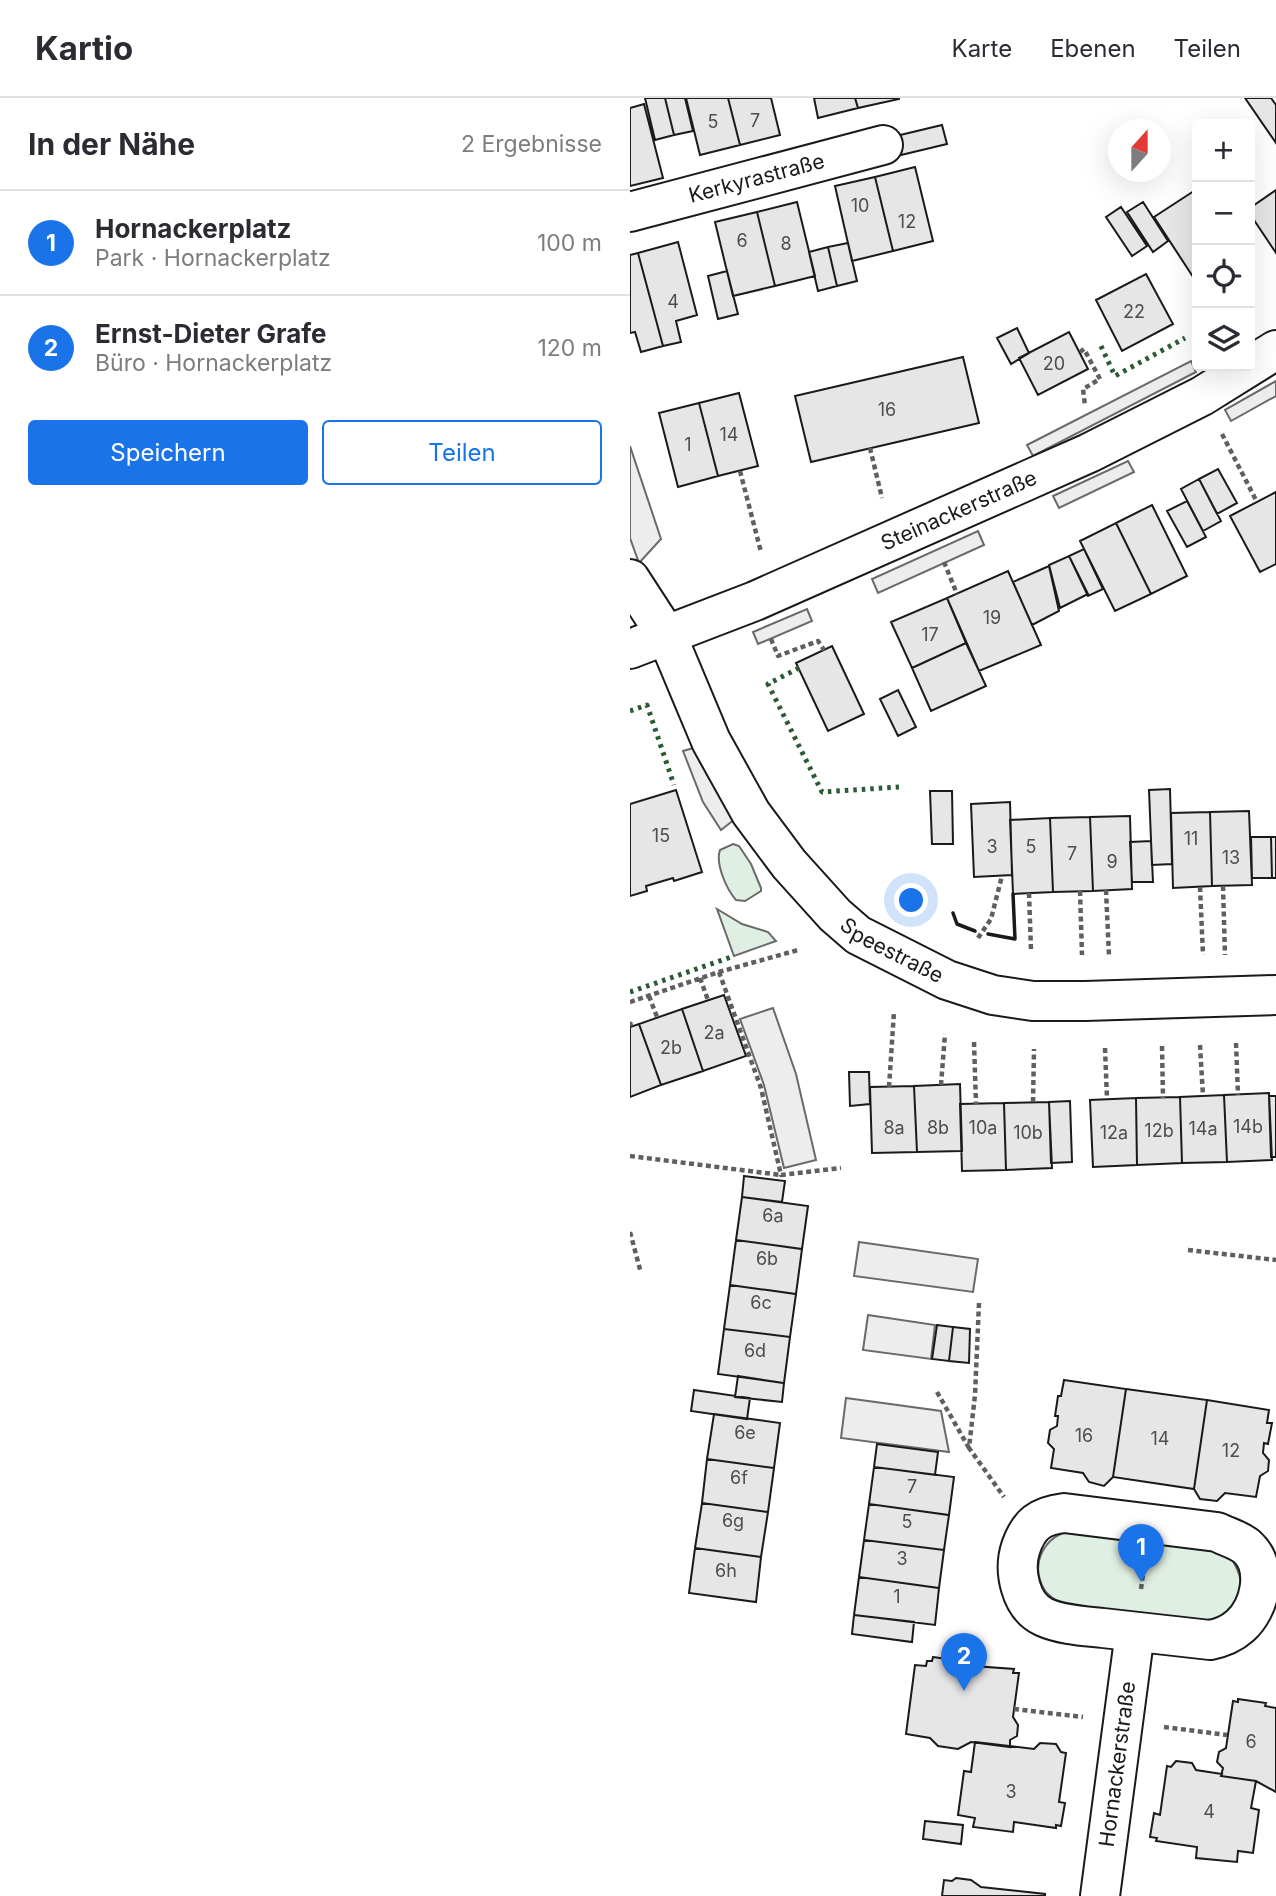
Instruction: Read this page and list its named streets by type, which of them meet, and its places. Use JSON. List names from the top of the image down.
{
  "streets": {
    "street": [
      "Kerkyrastraße",
      "Steinackerstraße",
      "Speestraße",
      "Hornackerstraße"
    ]
  },
  "crossings": [
    ["Steinackerstraße", "Speestraße"]
  ],
  "house_numbers": [
    "7",
    "5",
    "10",
    "12",
    "6",
    "8",
    "4",
    "22",
    "20",
    "16",
    "14",
    "1",
    "19",
    "17",
    "15",
    "11",
    "3",
    "5",
    "7",
    "13",
    "9",
    "2a",
    "2b",
    "14b",
    "8a",
    "8b",
    "10a",
    "14a",
    "12b",
    "10b",
    "12a",
    "6a",
    "6b",
    "6c",
    "6d",
    "6e",
    "16",
    "14",
    "12",
    "6f",
    "7",
    "6g",
    "5",
    "3",
    "6h",
    "1",
    "6",
    "3",
    "4"
  ],
  "north": "top",
  "page": {
    "header": "Kartio",
    "nav": ["Karte", "Ebenen", "Teilen"],
    "heading": ["In der Nähe", "2 Ergebnisse"],
    "map_buttons": ["+", "−"],
    "list": [
      {
        "mark": "1",
        "name": "Hornackerplatz",
        "note": "Park · Hornackerplatz",
        "value": "100 m"
      },
      {
        "mark": "2",
        "name": "Ernst-Dieter Grafe",
        "note": "Büro · Hornackerplatz",
        "value": "120 m"
      }
    ],
    "buttons": ["Speichern", "Teilen"],
    "pins": ["1", "2"]
  }
}
